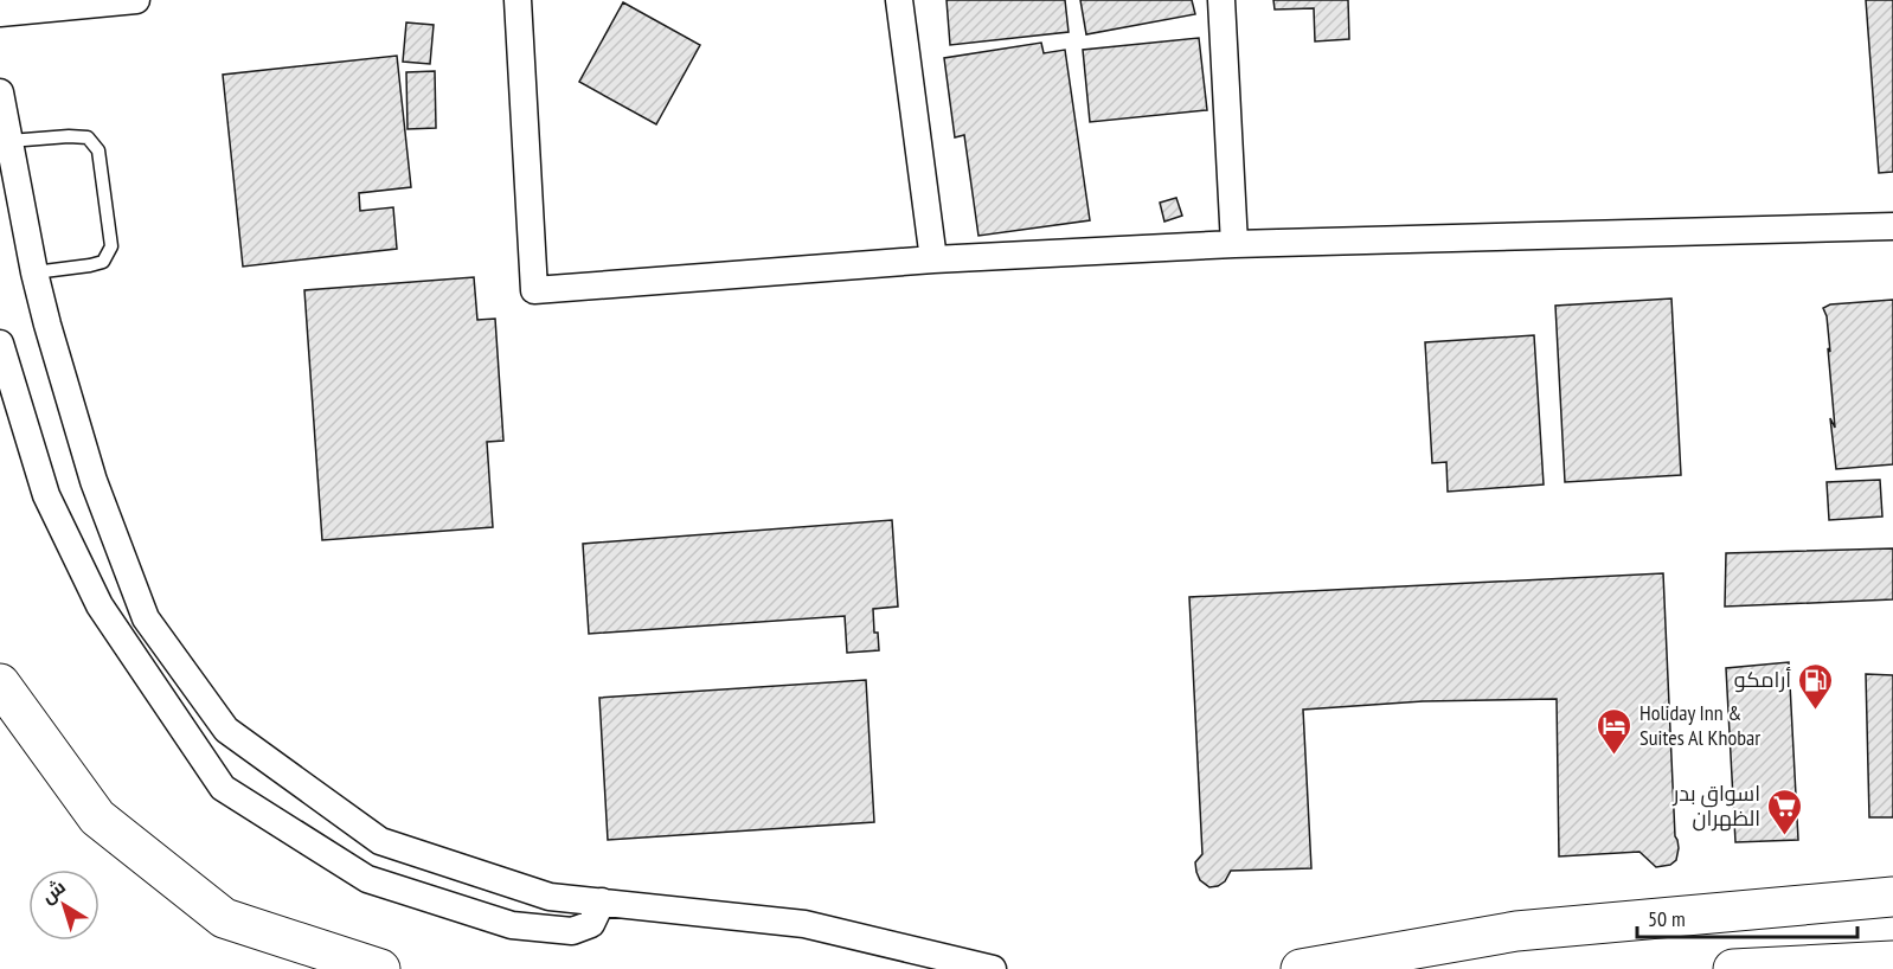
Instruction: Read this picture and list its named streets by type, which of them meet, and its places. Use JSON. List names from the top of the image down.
{
  "places": {
    "fuel station": ["أرامكو"],
    "hotel": ["Holiday Inn & Suites Al Khobar"],
    "supermarket": ["اسواق بدر الظهران"]
  },
  "scale_bar": "50 m",
  "north": "top left"
}
